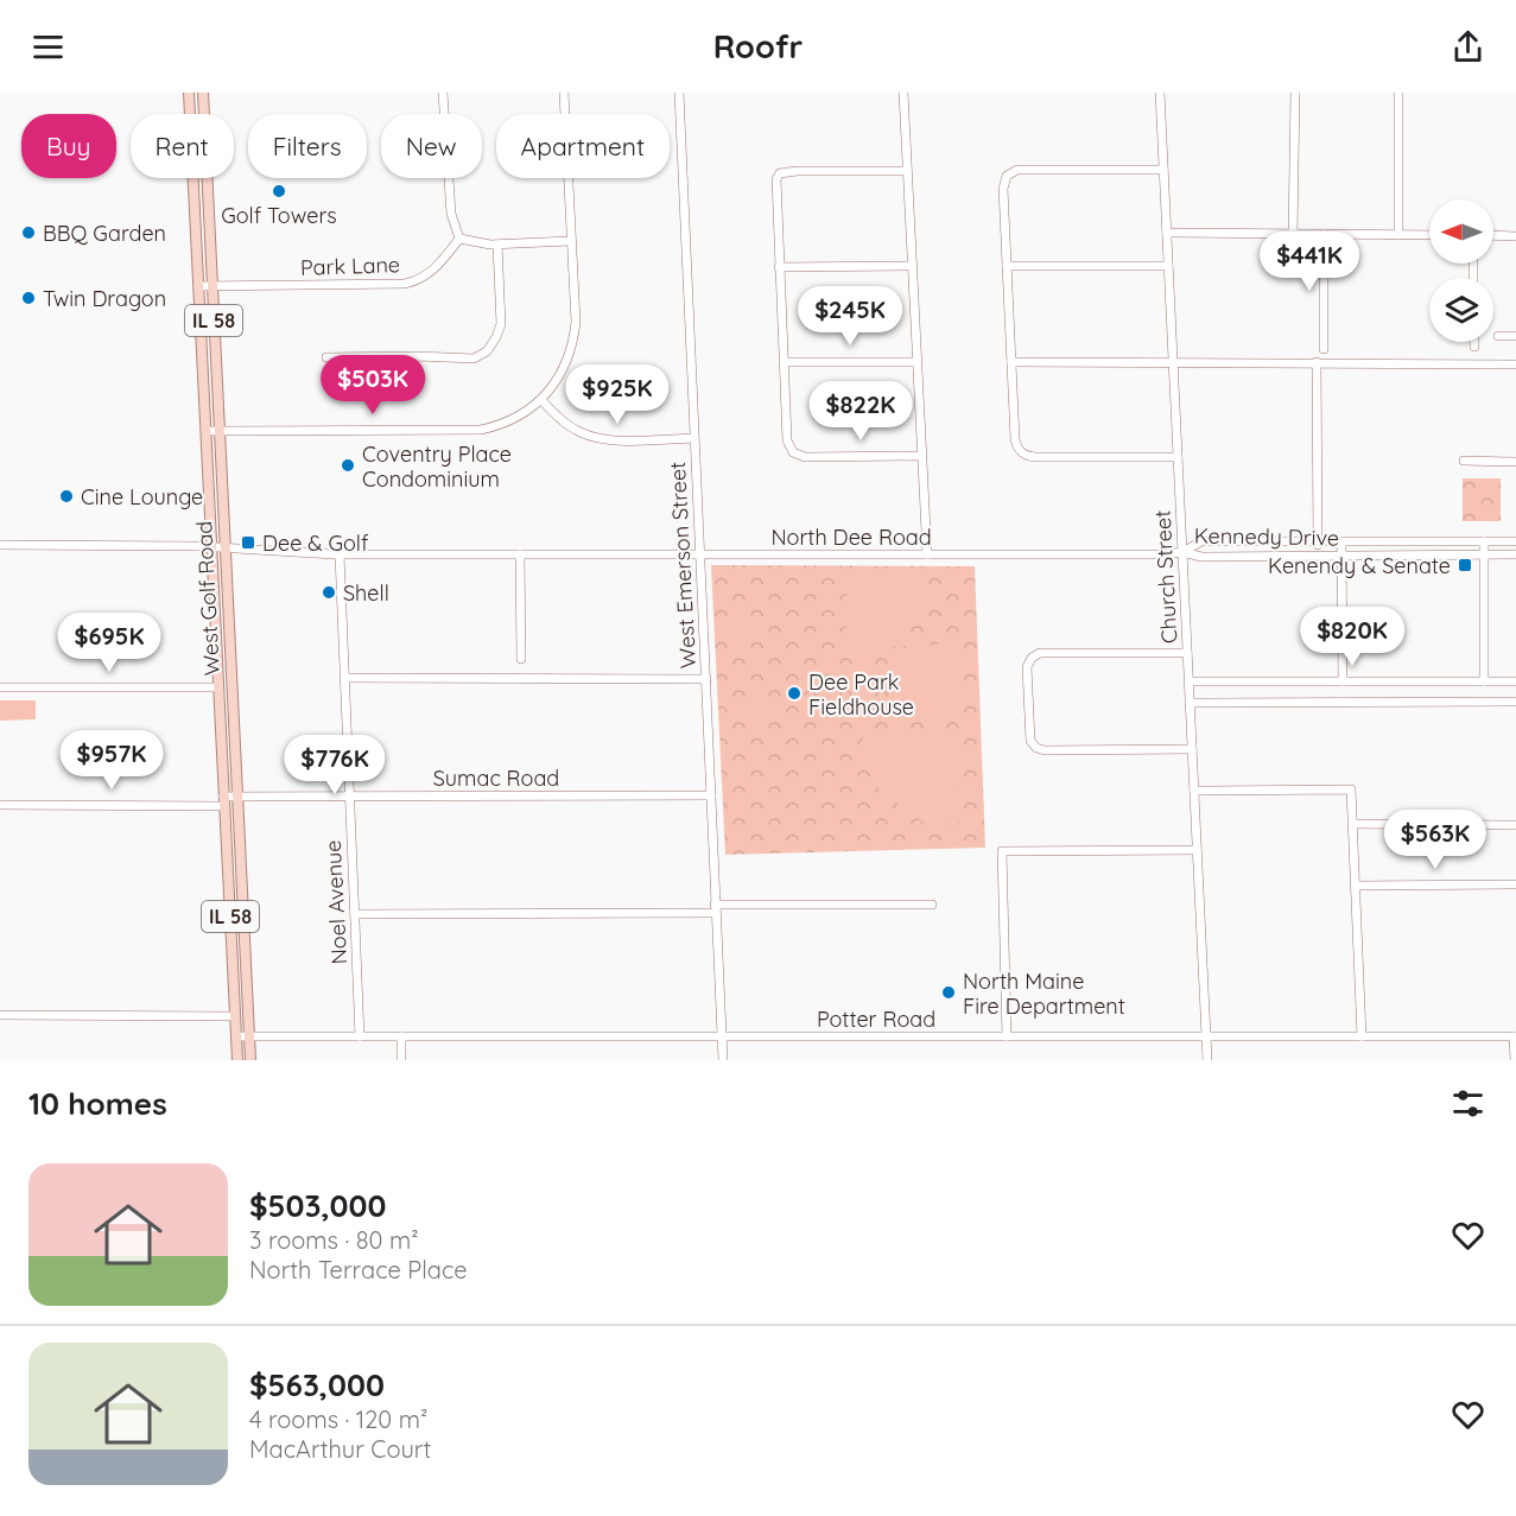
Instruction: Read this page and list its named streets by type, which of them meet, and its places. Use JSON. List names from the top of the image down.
{
  "streets": {
    "main road": ["IL 58", "West Golf Road"],
    "street": [
      "Park Lane",
      "North Dee Road",
      "Kennedy Drive",
      "West Emerson Street",
      "Church Street",
      "Sumac Road",
      "Noel Avenue",
      "Potter Road"
    ]
  },
  "crossings": [
    ["Park Lane", "IL 58"],
    ["Park Lane", "West Golf Road"],
    ["IL 58", "West Golf Road"],
    ["North Dee Road", "Kennedy Drive"],
    ["North Dee Road", "West Emerson Street"],
    ["North Dee Road", "Church Street"],
    ["North Dee Road", "West Golf Road"],
    ["North Dee Road", "Noel Avenue"],
    ["Kennedy Drive", "Church Street"],
    ["West Emerson Street", "Sumac Road"],
    ["West Emerson Street", "Potter Road"],
    ["Church Street", "Potter Road"],
    ["West Golf Road", "Sumac Road"],
    ["West Golf Road", "Potter Road"],
    ["Sumac Road", "Noel Avenue"],
    ["Noel Avenue", "Potter Road"]
  ],
  "places": {
    "other": [
      "Golf Towers",
      "BBQ Garden",
      "Twin Dragon",
      "Coventry Place Condominium",
      "Cine Lounge",
      "Shell",
      "Dee Park Fieldhouse",
      "North Maine Fire Department"
    ],
    "transit": ["Dee & Golf", "Kenendy & Senate"]
  },
  "north": "left",
  "page": {
    "header": "Roofr",
    "chip": [
      "Buy",
      "Rent",
      "Filters",
      "New",
      "Apartment"
    ],
    "price": [
      "$441K",
      "$245K",
      "$503K",
      "$925K",
      "$822K",
      "$820K",
      "$695K",
      "$957K",
      "$776K",
      "$563K"
    ],
    "heading": "10 homes",
    "list": [
      {
        "name": "$503,000",
        "note": "3 rooms · 80 m² · North Terrace Place"
      },
      {
        "name": "$563,000",
        "note": "4 rooms · 120 m² · MacArthur Court"
      }
    ]
  }
}
